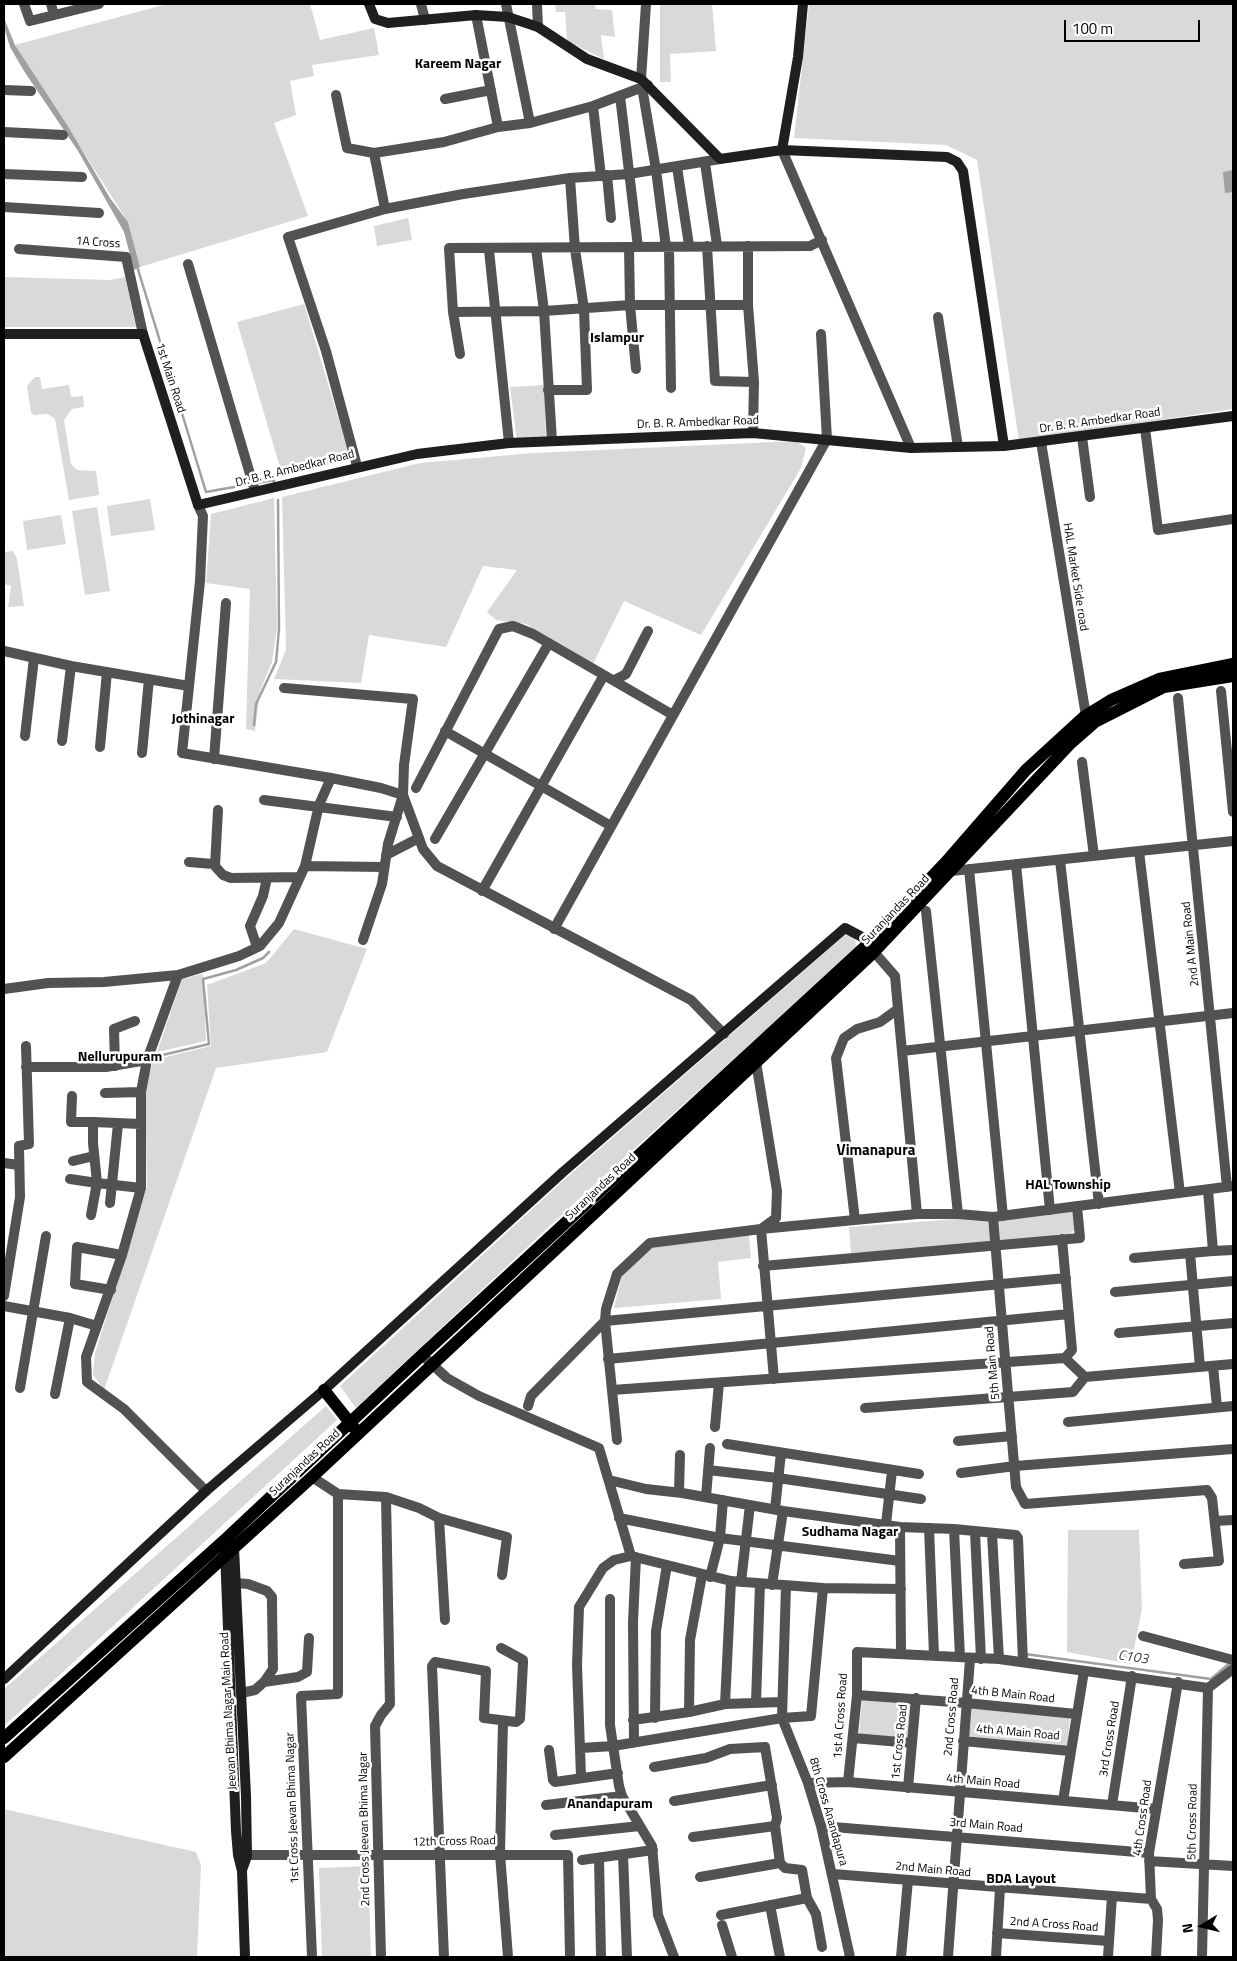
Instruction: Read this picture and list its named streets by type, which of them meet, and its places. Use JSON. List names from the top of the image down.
{
  "streets": {
    "main road": ["Suranjandas Road"],
    "street": [
      "1A Cross",
      "1st Main Road",
      "Dr. B. R. Ambedkar Road",
      "HAL Market Side road",
      "2nd A Main Road",
      "5th Main Road",
      "4th B Main Road",
      "Jeevan Bhima Nagar Main Road",
      "1st A Cross Road",
      "2nd Cross Road",
      "4th A Main Road",
      "3rd Cross Road",
      "1st Cross Road",
      "4th Main Road",
      "1st Cross Jeevan Bhima Nagar",
      "8th Cross Anandapura",
      "4th Cross Road",
      "5th Cross Road",
      "3rd Main Road",
      "2nd Cross Jeevan Bhima Nagar",
      "12th Cross Road",
      "2nd Main Road",
      "2nd A Cross Road"
    ]
  },
  "crossings": [
    ["1A Cross", "1st Main Road"],
    ["1st Main Road", "Dr. B. R. Ambedkar Road"],
    ["Dr. B. R. Ambedkar Road", "HAL Market Side road"],
    ["HAL Market Side road", "Suranjandas Road"],
    ["Suranjandas Road", "Jeevan Bhima Nagar Main Road"],
    ["4th B Main Road", "1st A Cross Road"],
    ["4th B Main Road", "2nd Cross Road"],
    ["4th B Main Road", "1st Cross Road"],
    ["Jeevan Bhima Nagar Main Road", "12th Cross Road"],
    ["1st A Cross Road", "4th Main Road"],
    ["2nd Cross Road", "4th A Main Road"],
    ["2nd Cross Road", "4th Main Road"],
    ["2nd Cross Road", "3rd Main Road"],
    ["2nd Cross Road", "2nd Main Road"],
    ["3rd Cross Road", "4th Main Road"],
    ["1st Cross Road", "4th Main Road"],
    ["4th Main Road", "8th Cross Anandapura"],
    ["4th Main Road", "4th Cross Road"],
    ["1st Cross Jeevan Bhima Nagar", "12th Cross Road"],
    ["8th Cross Anandapura", "3rd Main Road"],
    ["8th Cross Anandapura", "2nd Main Road"],
    ["4th Cross Road", "3rd Main Road"],
    ["4th Cross Road", "2nd Main Road"],
    ["5th Cross Road", "3rd Main Road"],
    ["2nd Cross Jeevan Bhima Nagar", "12th Cross Road"]
  ],
  "districts": [
    "Kareem Nagar",
    "Islampur",
    "Jothinagar",
    "Nellurupuram",
    "Vimanapura",
    "HAL Township",
    "Sudhama Nagar",
    "Anandapuram",
    "BDA Layout"
  ],
  "water": ["C103"],
  "scale_bar": "100 m",
  "north": "left"
}
